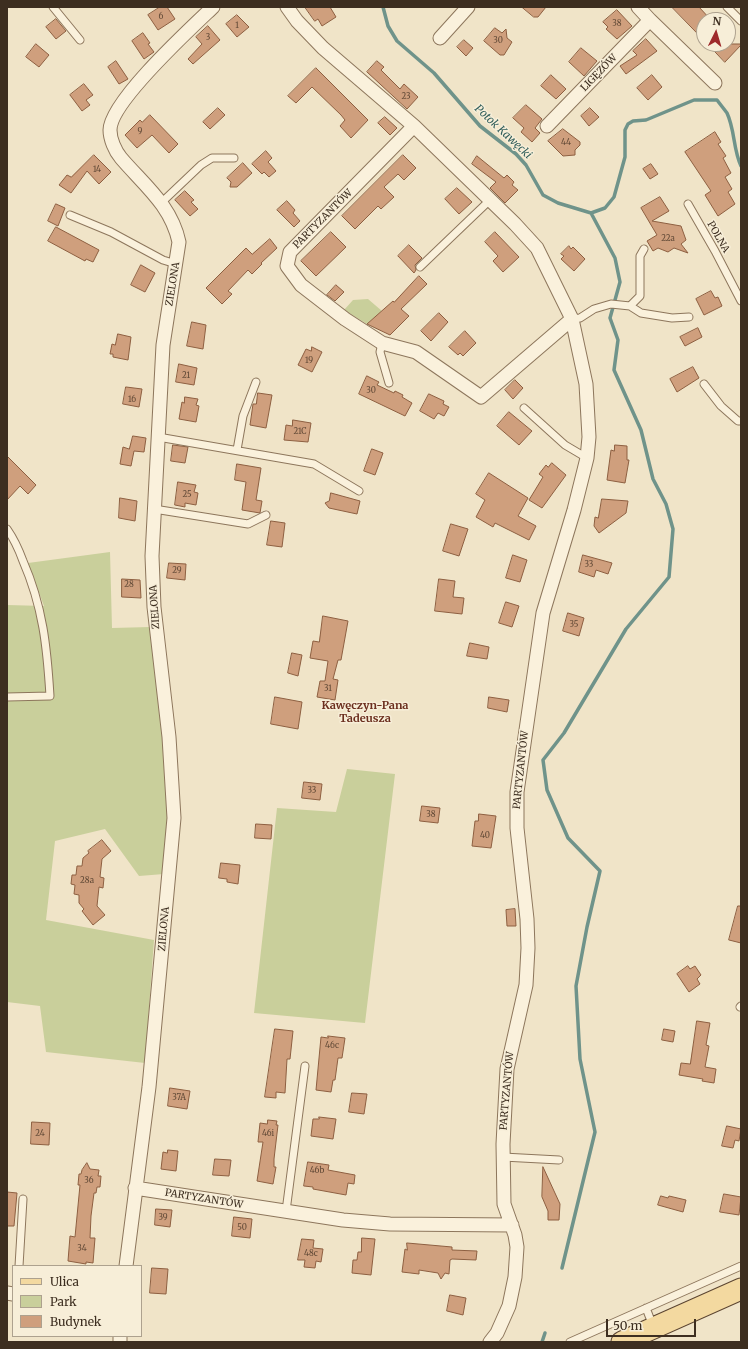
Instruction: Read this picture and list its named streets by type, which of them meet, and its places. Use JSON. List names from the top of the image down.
{
  "streets": {
    "street": ["LIGĘZÓW", "PARTYZANTÓW", "ZIELONA"],
    "lane": ["POLNA"]
  },
  "crossings": [
    ["PARTYZANTÓW", "ZIELONA"]
  ],
  "districts": ["Kawęczyn-Pana Tadeusza"],
  "water": ["Potok Kawęcki"],
  "house_numbers": [
    "6",
    "38",
    "1",
    "3",
    "30",
    "23",
    "9",
    "44",
    "14",
    "22a",
    "19",
    "21",
    "30",
    "16",
    "21C",
    "25",
    "33",
    "29",
    "28",
    "35",
    "31",
    "33",
    "38",
    "40",
    "28a",
    "46c",
    "37A",
    "24",
    "46i",
    "46b",
    "36",
    "39",
    "50",
    "34",
    "48c"
  ],
  "legend": ["Ulica", "Park", "Budynek"],
  "scale_bar": "50 m",
  "north": "top"
}
